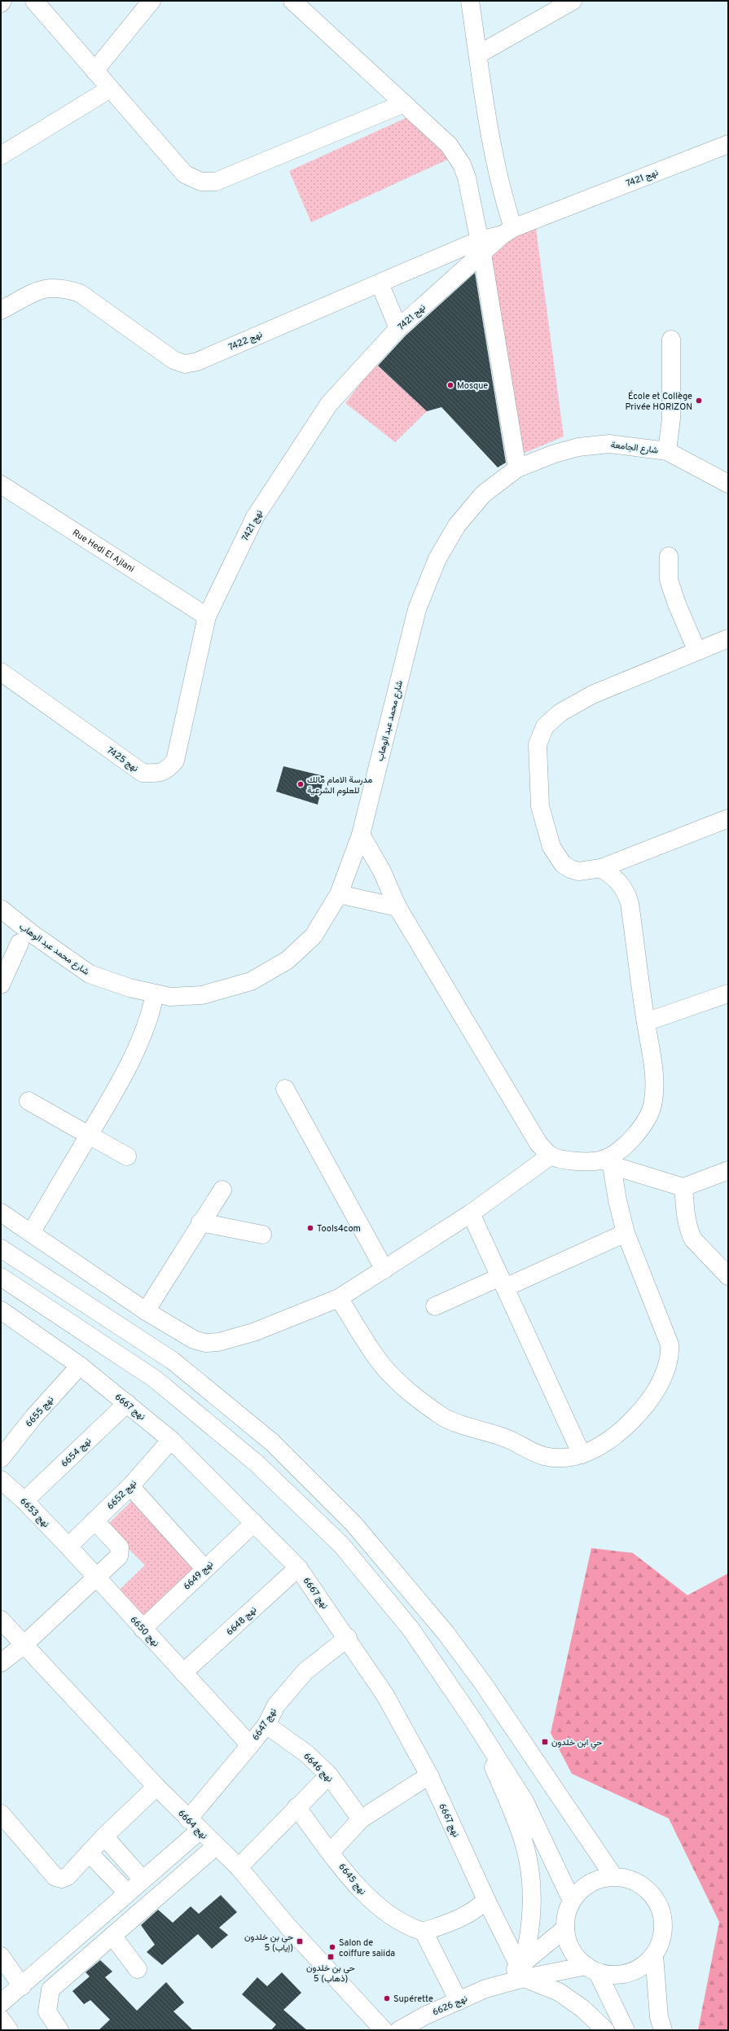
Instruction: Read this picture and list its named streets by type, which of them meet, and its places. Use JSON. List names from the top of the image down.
{
  "streets": {
    "main road": [
      "نهج 7421",
      "نهج 7422",
      "شارع الجامعة",
      "Rue Hedi El Ajlani",
      "شارع محمد عبد الوهاب",
      "نهج 7425",
      "نهج 6667",
      "نهج 6655",
      "نهج 6654",
      "نهج 6652",
      "نهج 6653",
      "نهج 6649",
      "نهج 6648",
      "نهج 6650",
      "نهج 6647",
      "نهج 6646",
      "نهج 6664",
      "نهج 6645",
      "نهج 6626"
    ]
  },
  "crossings": [
    ["نهج 7421", "نهج 7422"],
    ["نهج 7421", "Rue Hedi El Ajlani"],
    ["نهج 7421", "نهج 7425"],
    ["شارع الجامعة", "شارع محمد عبد الوهاب"],
    ["Rue Hedi El Ajlani", "نهج 7425"],
    ["نهج 6667", "نهج 6655"],
    ["نهج 6667", "نهج 6654"],
    ["نهج 6667", "نهج 6652"],
    ["نهج 6667", "نهج 6649"],
    ["نهج 6667", "نهج 6648"],
    ["نهج 6667", "نهج 6647"],
    ["نهج 6667", "نهج 6626"],
    ["نهج 6654", "نهج 6653"],
    ["نهج 6652", "نهج 6653"],
    ["نهج 6652", "نهج 6650"],
    ["نهج 6653", "نهج 6650"],
    ["نهج 6649", "نهج 6650"],
    ["نهج 6648", "نهج 6650"],
    ["نهج 6650", "نهج 6647"],
    ["نهج 6647", "نهج 6646"],
    ["نهج 6647", "نهج 6664"]
  ],
  "places": {
    "other": [
      "Mosque",
      "École et Collège Privée HORIZON",
      "مدرسة الامام مالك للعلوم الشرعية",
      "Tools4com",
      "Salon de coiffure saiida",
      "Supérette"
    ],
    "transit": ["حي ابن خلدون", "حي بن خلدون 5 (إياب)", "حي بن خلدون 5 (ذهاب)"]
  }
}
